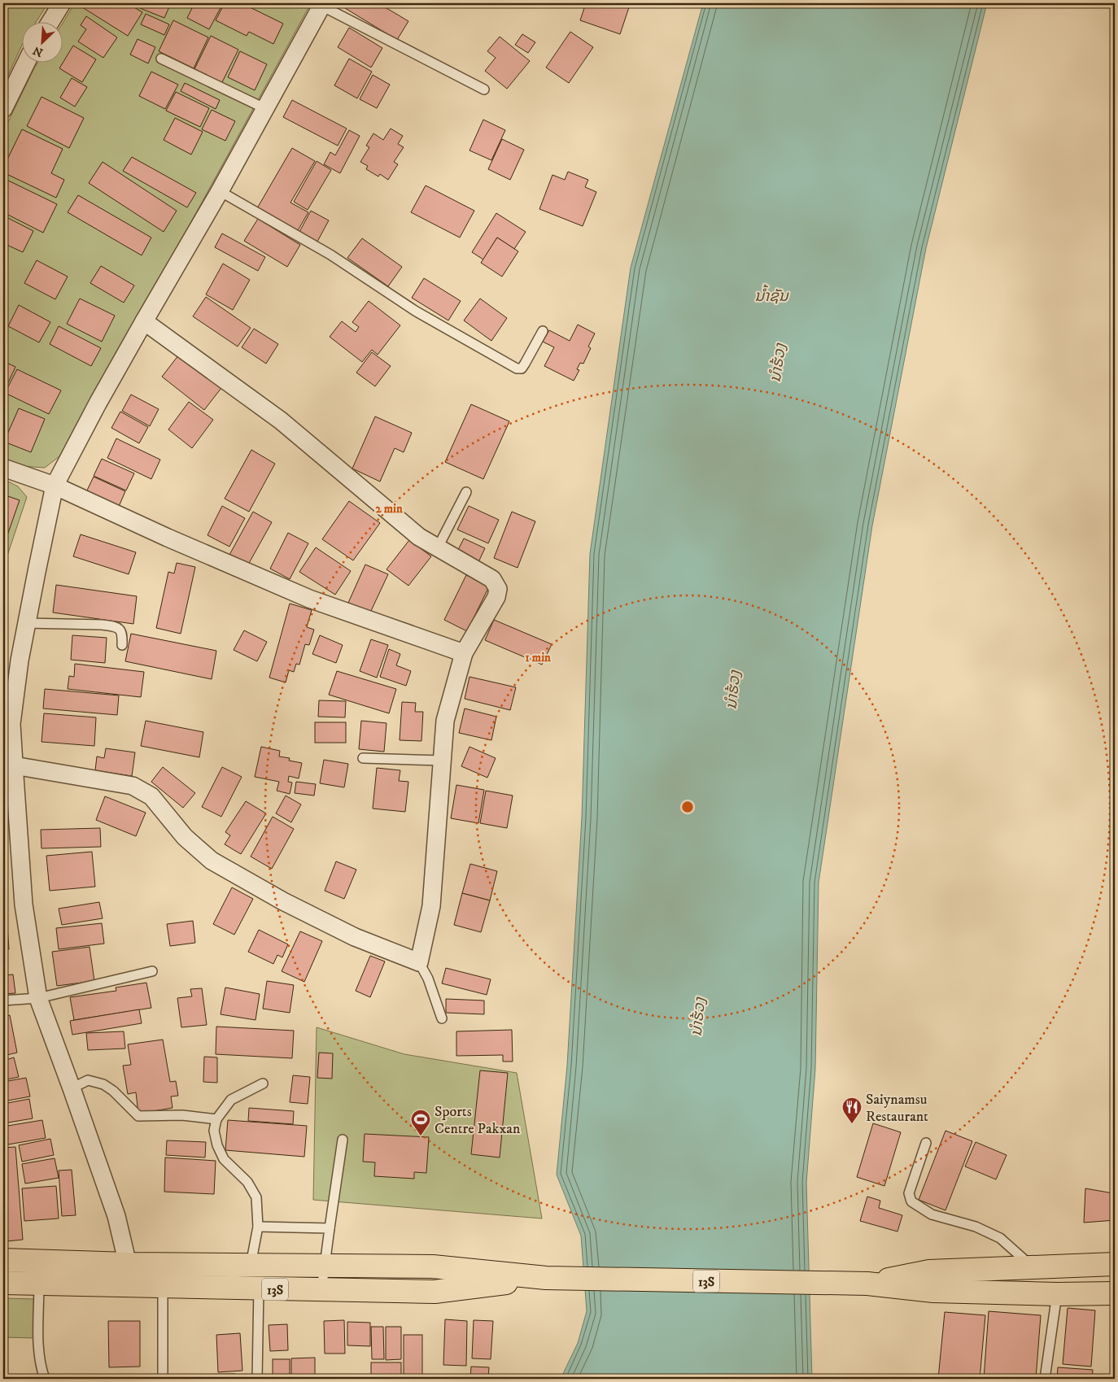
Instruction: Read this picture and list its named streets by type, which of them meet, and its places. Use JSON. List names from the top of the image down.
{
  "streets": {
    "highway": ["13S"]
  },
  "water": ["ນ້ຳຊັນ", "ນຳ້ຮວງ"],
  "places": {
    "restaurant": ["Saiynamsu Restaurant"],
    "sports": ["Sports Centre Pakxan"]
  },
  "north": "bottom left",
  "rings": ["2 min", "1 min"]
}
